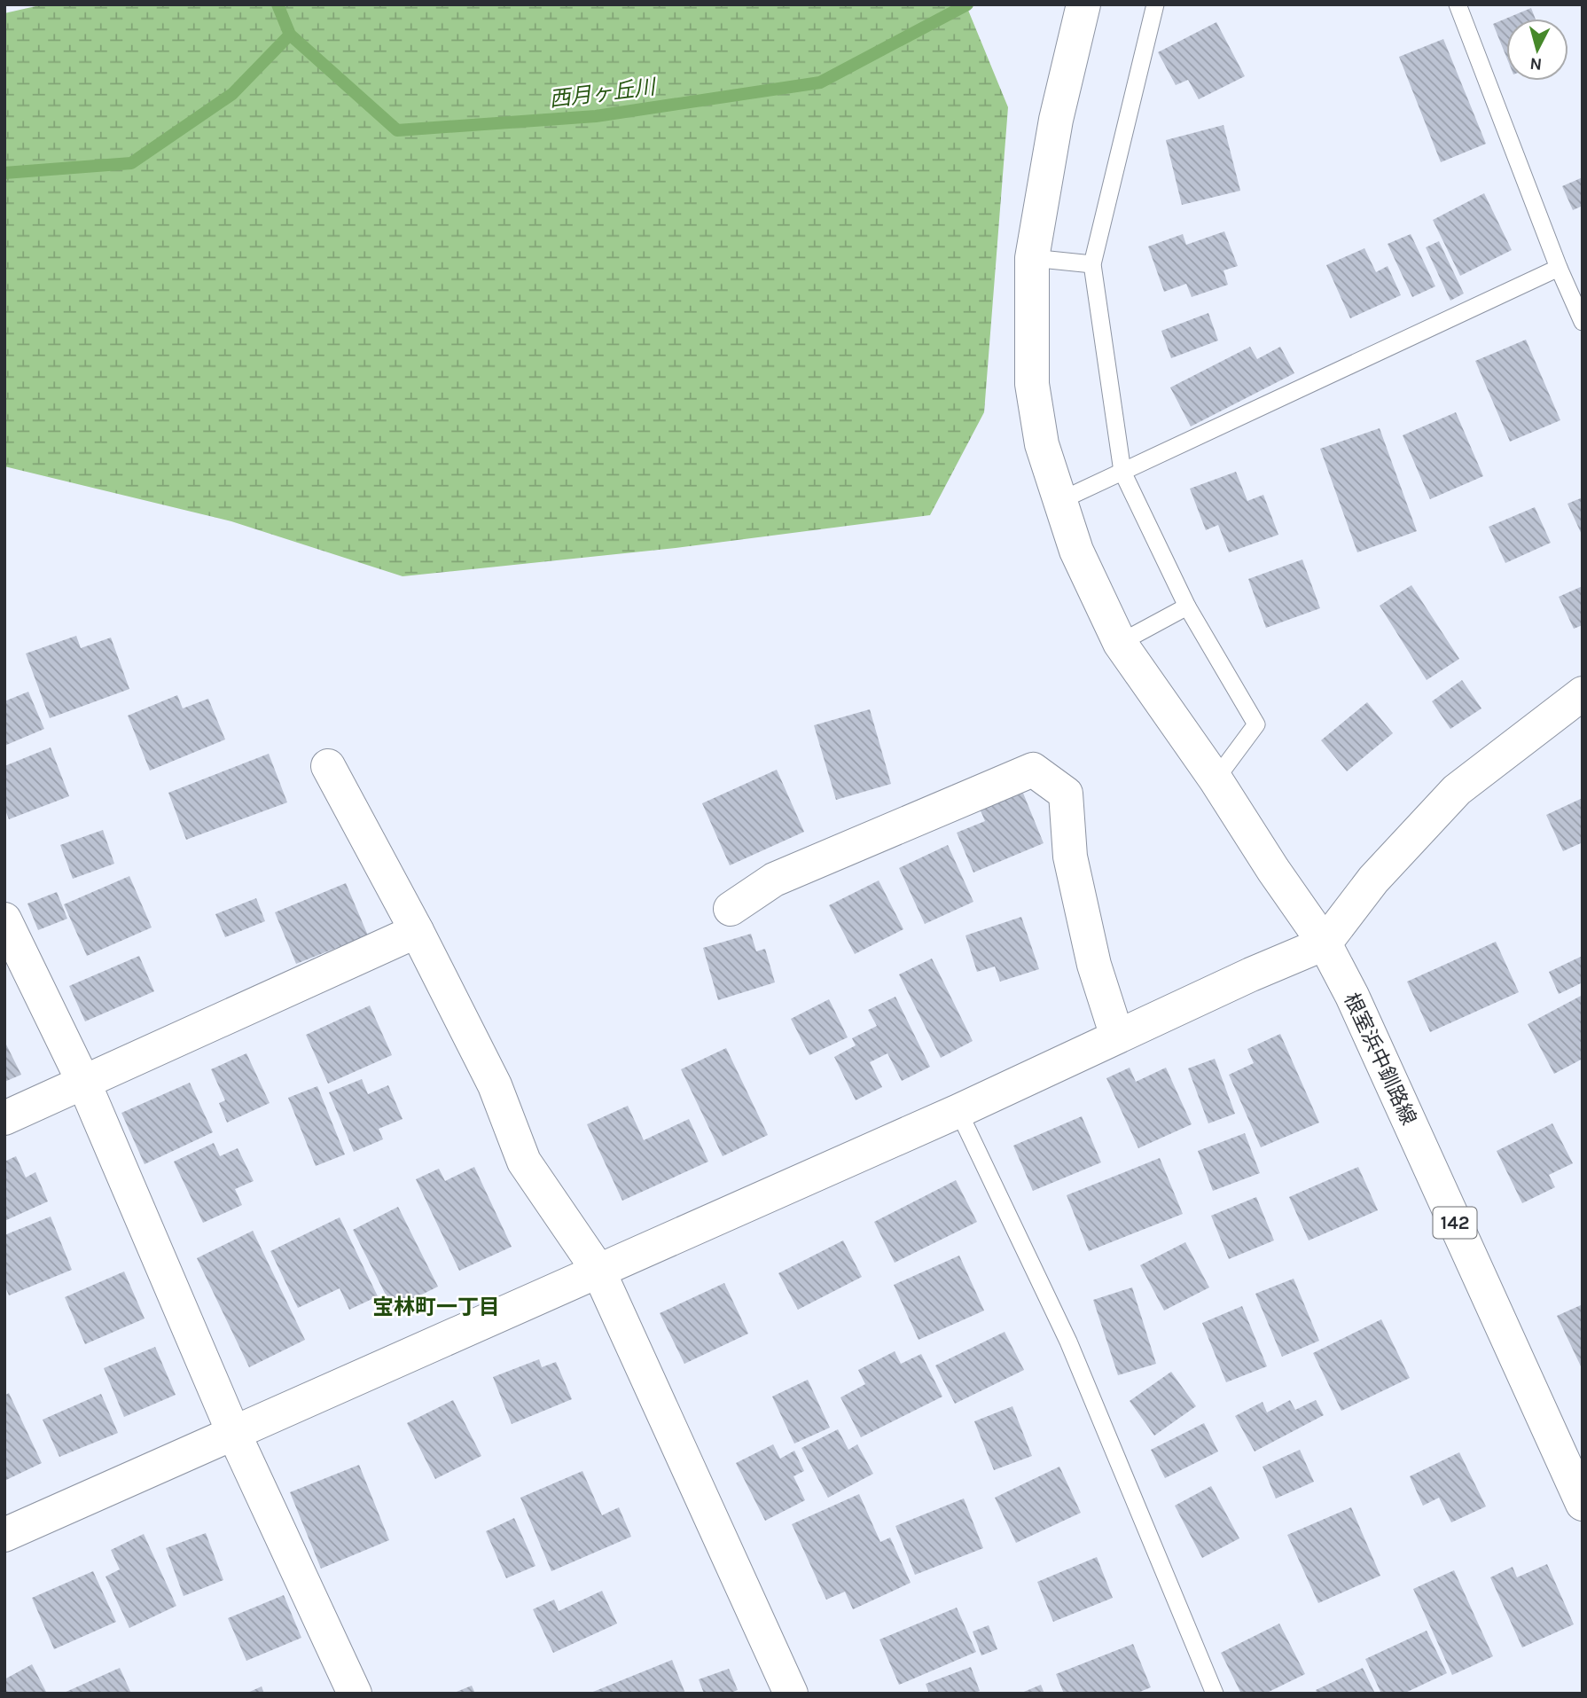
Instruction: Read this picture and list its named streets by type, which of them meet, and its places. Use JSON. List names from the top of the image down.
{
  "streets": {
    "street": ["根室浜中釧路線", "142"]
  },
  "districts": ["宝林町一丁目"],
  "water": ["西月ヶ丘川"],
  "north": "bottom"
}
